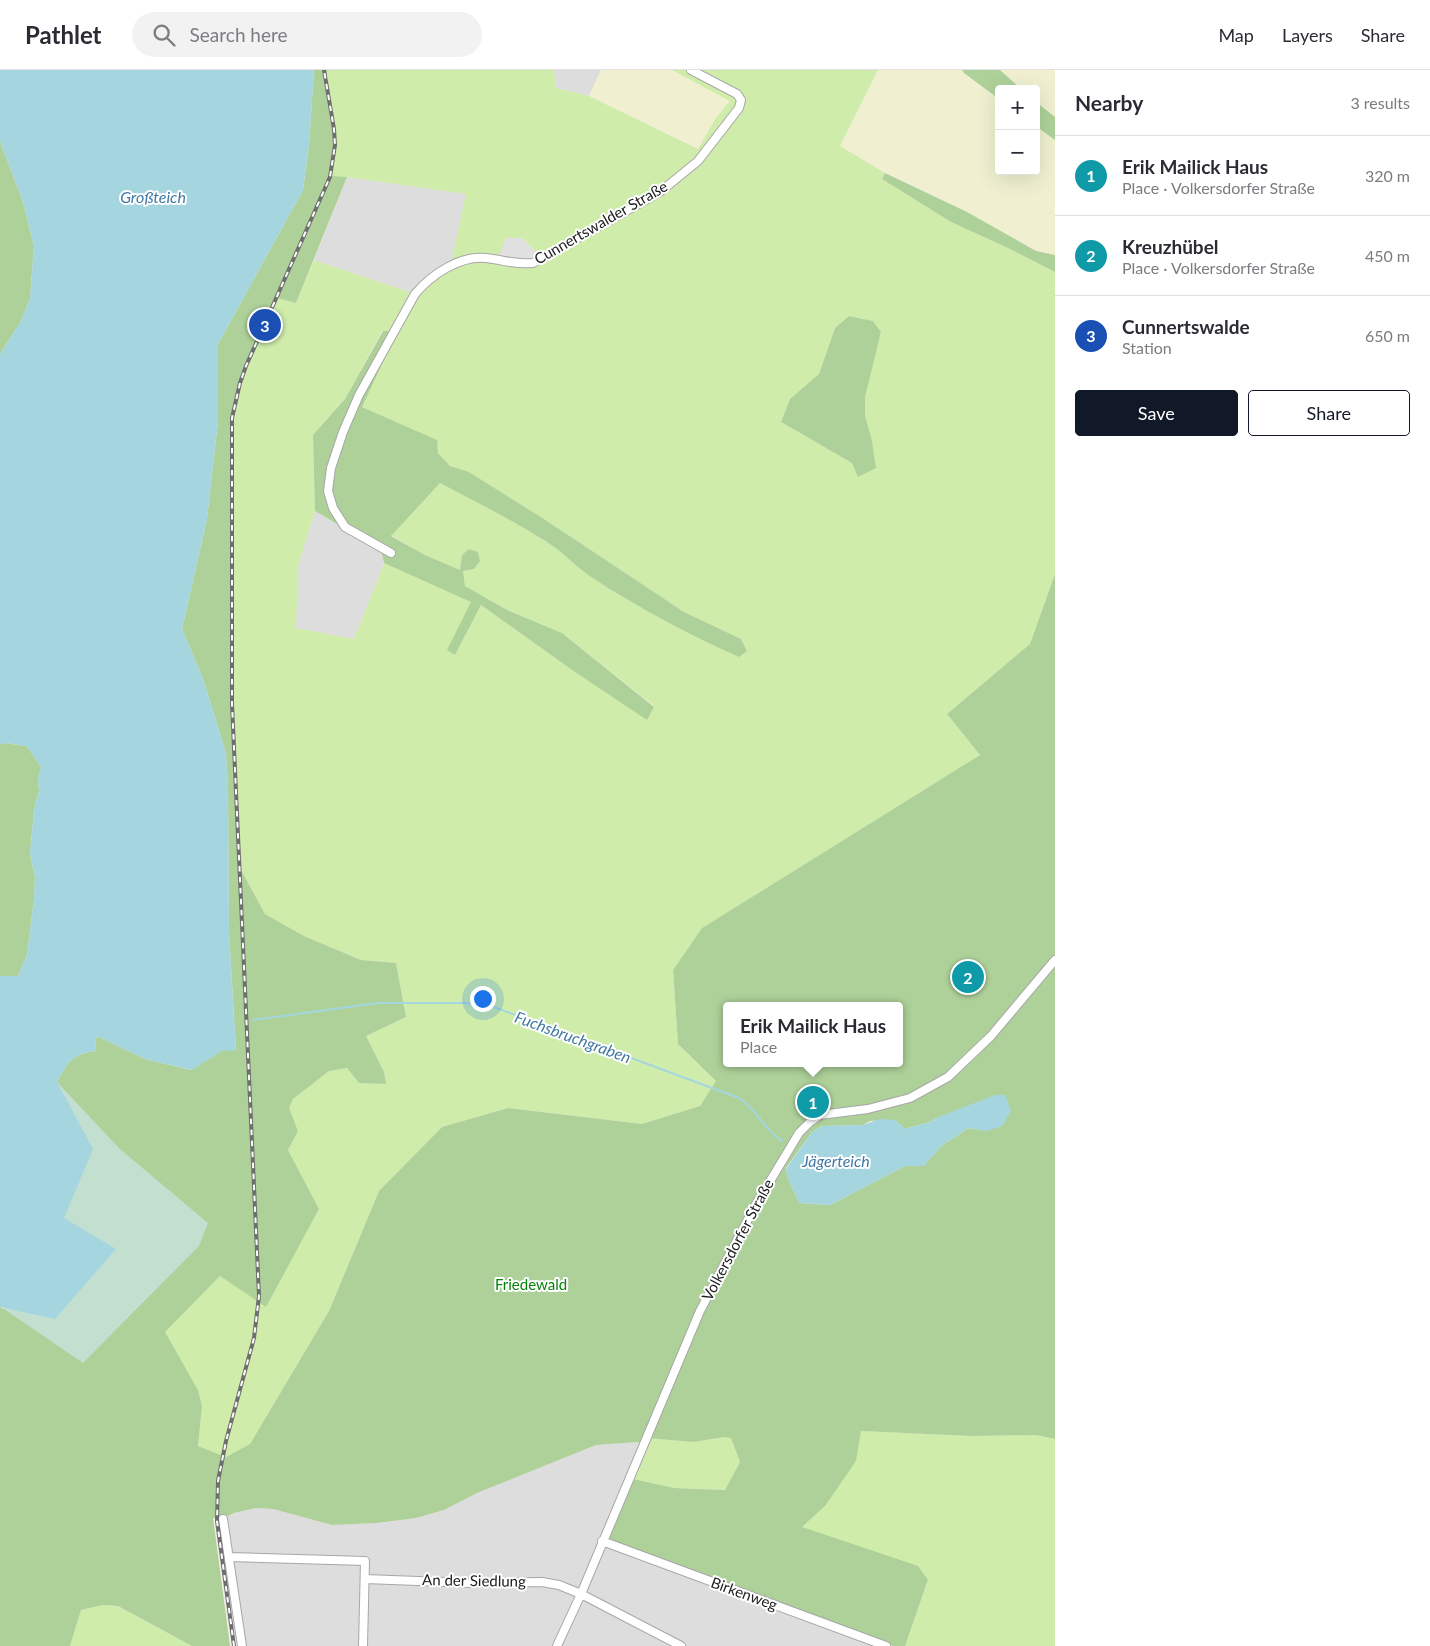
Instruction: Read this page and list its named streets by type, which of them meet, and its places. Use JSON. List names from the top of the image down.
{
  "streets": {
    "street": [
      "Cunnertswalder Straße",
      "Volkersdorfer Straße",
      "An der Siedlung",
      "Birkenweg"
    ]
  },
  "crossings": [
    ["Volkersdorfer Straße", "An der Siedlung"],
    ["Volkersdorfer Straße", "Birkenweg"]
  ],
  "water": ["Großteich", "Fuchsbruchgraben", "Jägerteich"],
  "parks": ["Friedewald"],
  "page": {
    "header": "Pathlet",
    "search": "Search here",
    "nav": ["Map", "Layers", "Share"],
    "heading": ["Nearby", "3 results"],
    "map_buttons": ["+", "−"],
    "list": [
      {
        "mark": "1",
        "name": "Erik Mailick Haus",
        "note": "Place · Volkersdorfer Straße",
        "value": "320 m"
      },
      {
        "mark": "2",
        "name": "Kreuzhübel",
        "note": "Place · Volkersdorfer Straße",
        "value": "450 m"
      },
      {
        "mark": "3",
        "name": "Cunnertswalde",
        "note": "Station",
        "value": "650 m"
      }
    ],
    "pins": ["3", "2", "1"],
    "buttons": ["Save", "Share"],
    "popup": ["Erik Mailick Haus", "Place"]
  }
}
